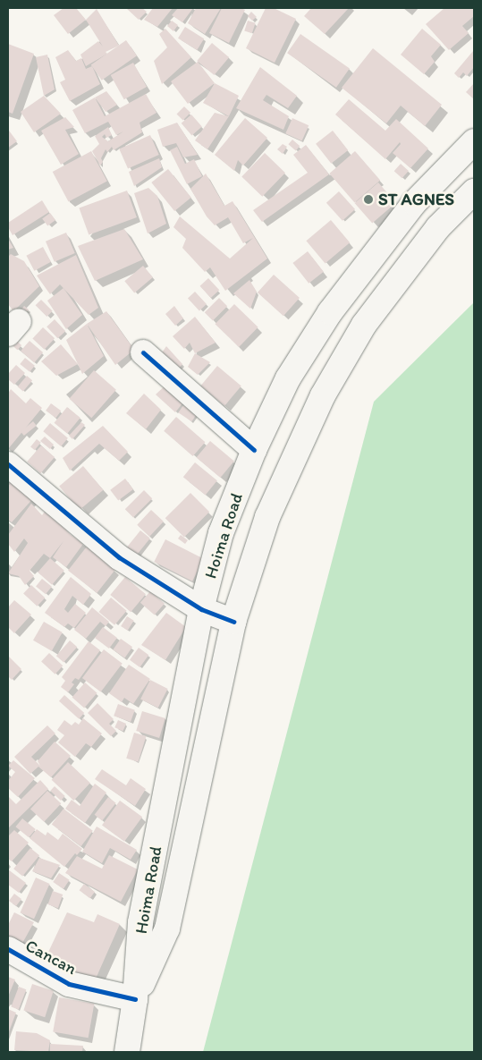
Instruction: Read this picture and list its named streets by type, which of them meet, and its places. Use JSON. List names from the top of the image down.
{
  "streets": {
    "main road": ["Hoima Road", "Cancan"]
  },
  "crossings": [
    ["Hoima Road", "Cancan"]
  ],
  "places": ["ST AGNES"]
}
